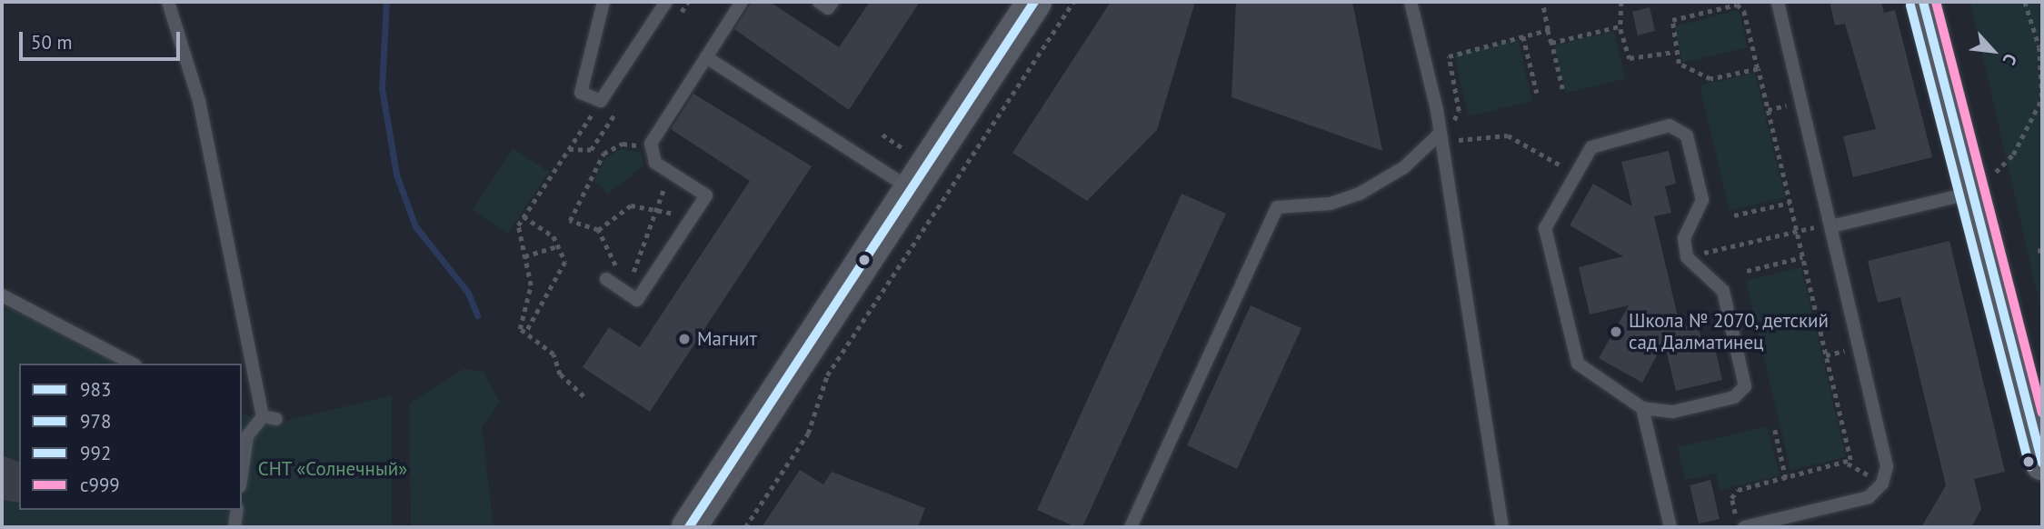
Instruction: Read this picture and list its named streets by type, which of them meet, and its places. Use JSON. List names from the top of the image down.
{
  "parks": ["СНТ «Солнечный»"],
  "places": ["Школа № 2070, детский сад Далматинец", "Магнит"],
  "lines": [
    "transit line 983",
    "transit line 978",
    "transit line с999",
    "transit line 992"
  ],
  "legend": [
    "983",
    "978",
    "992",
    "с999"
  ],
  "scale_bar": "50 m",
  "north": "bottom right"
}
